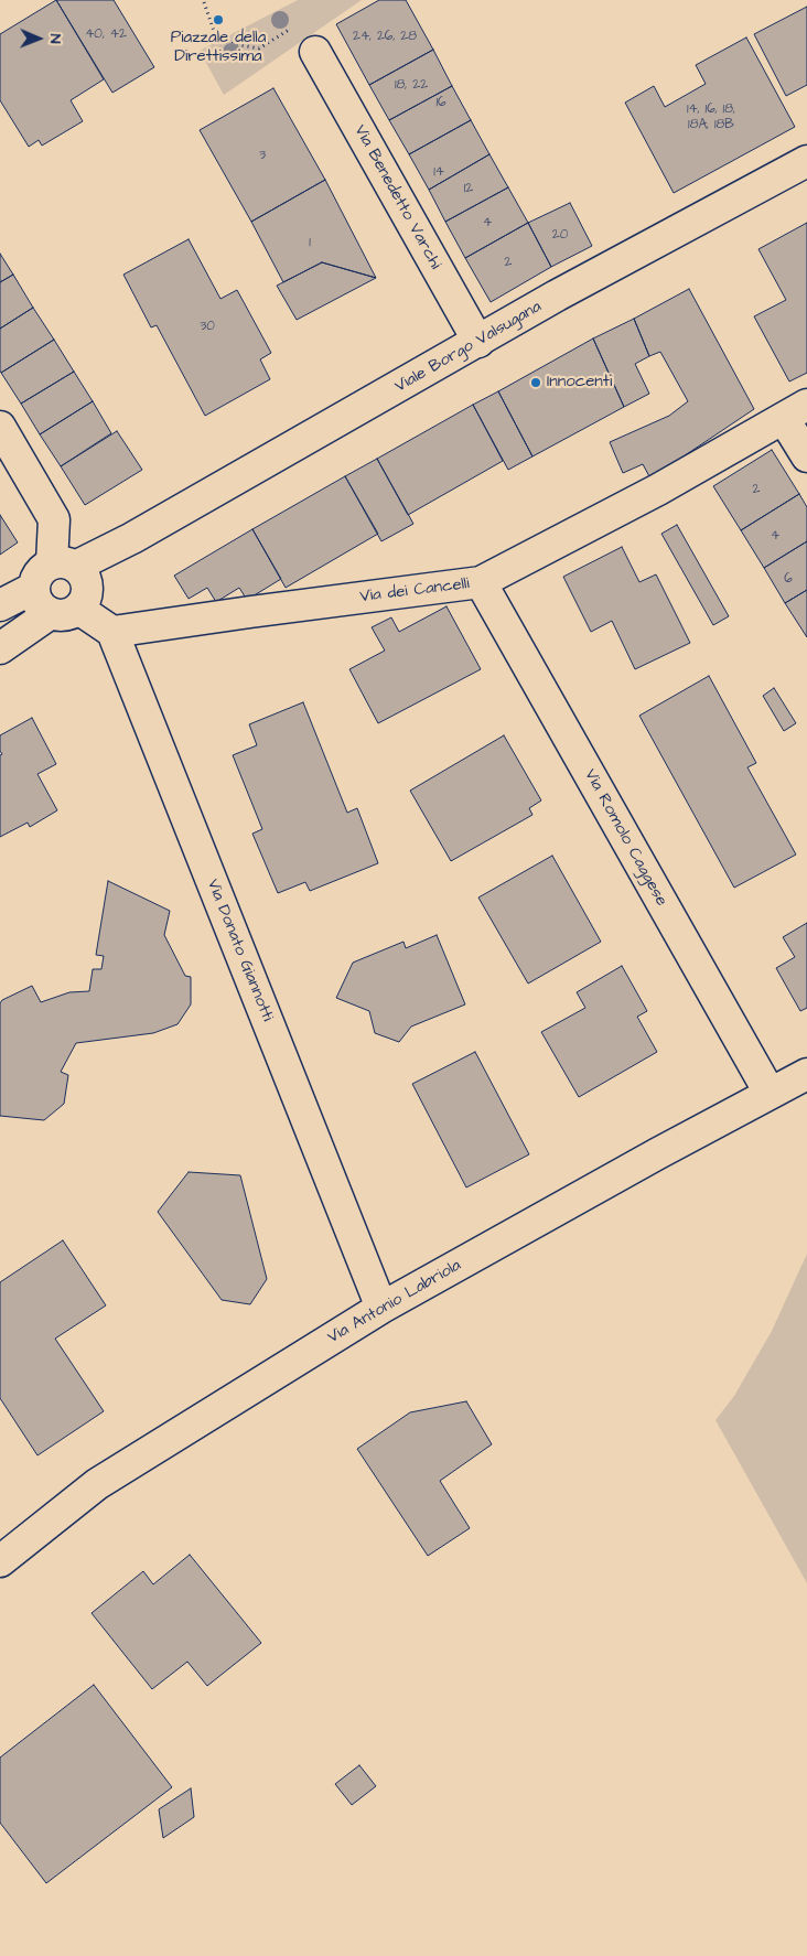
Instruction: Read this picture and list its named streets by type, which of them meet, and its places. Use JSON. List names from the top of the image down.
{
  "streets": {
    "street": [
      "Via Benedetto Varchi",
      "Viale Borgo Valsugana",
      "Via dei Cancelli",
      "Via Romolo Caggese",
      "Via Donato Giannotti",
      "Via Antonio Labriola"
    ]
  },
  "crossings": [
    ["Via Benedetto Varchi", "Viale Borgo Valsugana"],
    ["Via dei Cancelli", "Via Romolo Caggese"],
    ["Via dei Cancelli", "Via Donato Giannotti"],
    ["Via Romolo Caggese", "Via Antonio Labriola"],
    ["Via Donato Giannotti", "Via Antonio Labriola"]
  ],
  "places": ["Piazzale della Direttissima", "Innocenti"],
  "house_numbers": [
    "40, 42",
    "24, 26, 28",
    "18, 22",
    "16",
    "14, 16, 18, 18A, 18B",
    "3",
    "14",
    "12",
    "4",
    "20",
    "1",
    "2",
    "30",
    "2",
    "4",
    "6"
  ],
  "north": "right"
}
